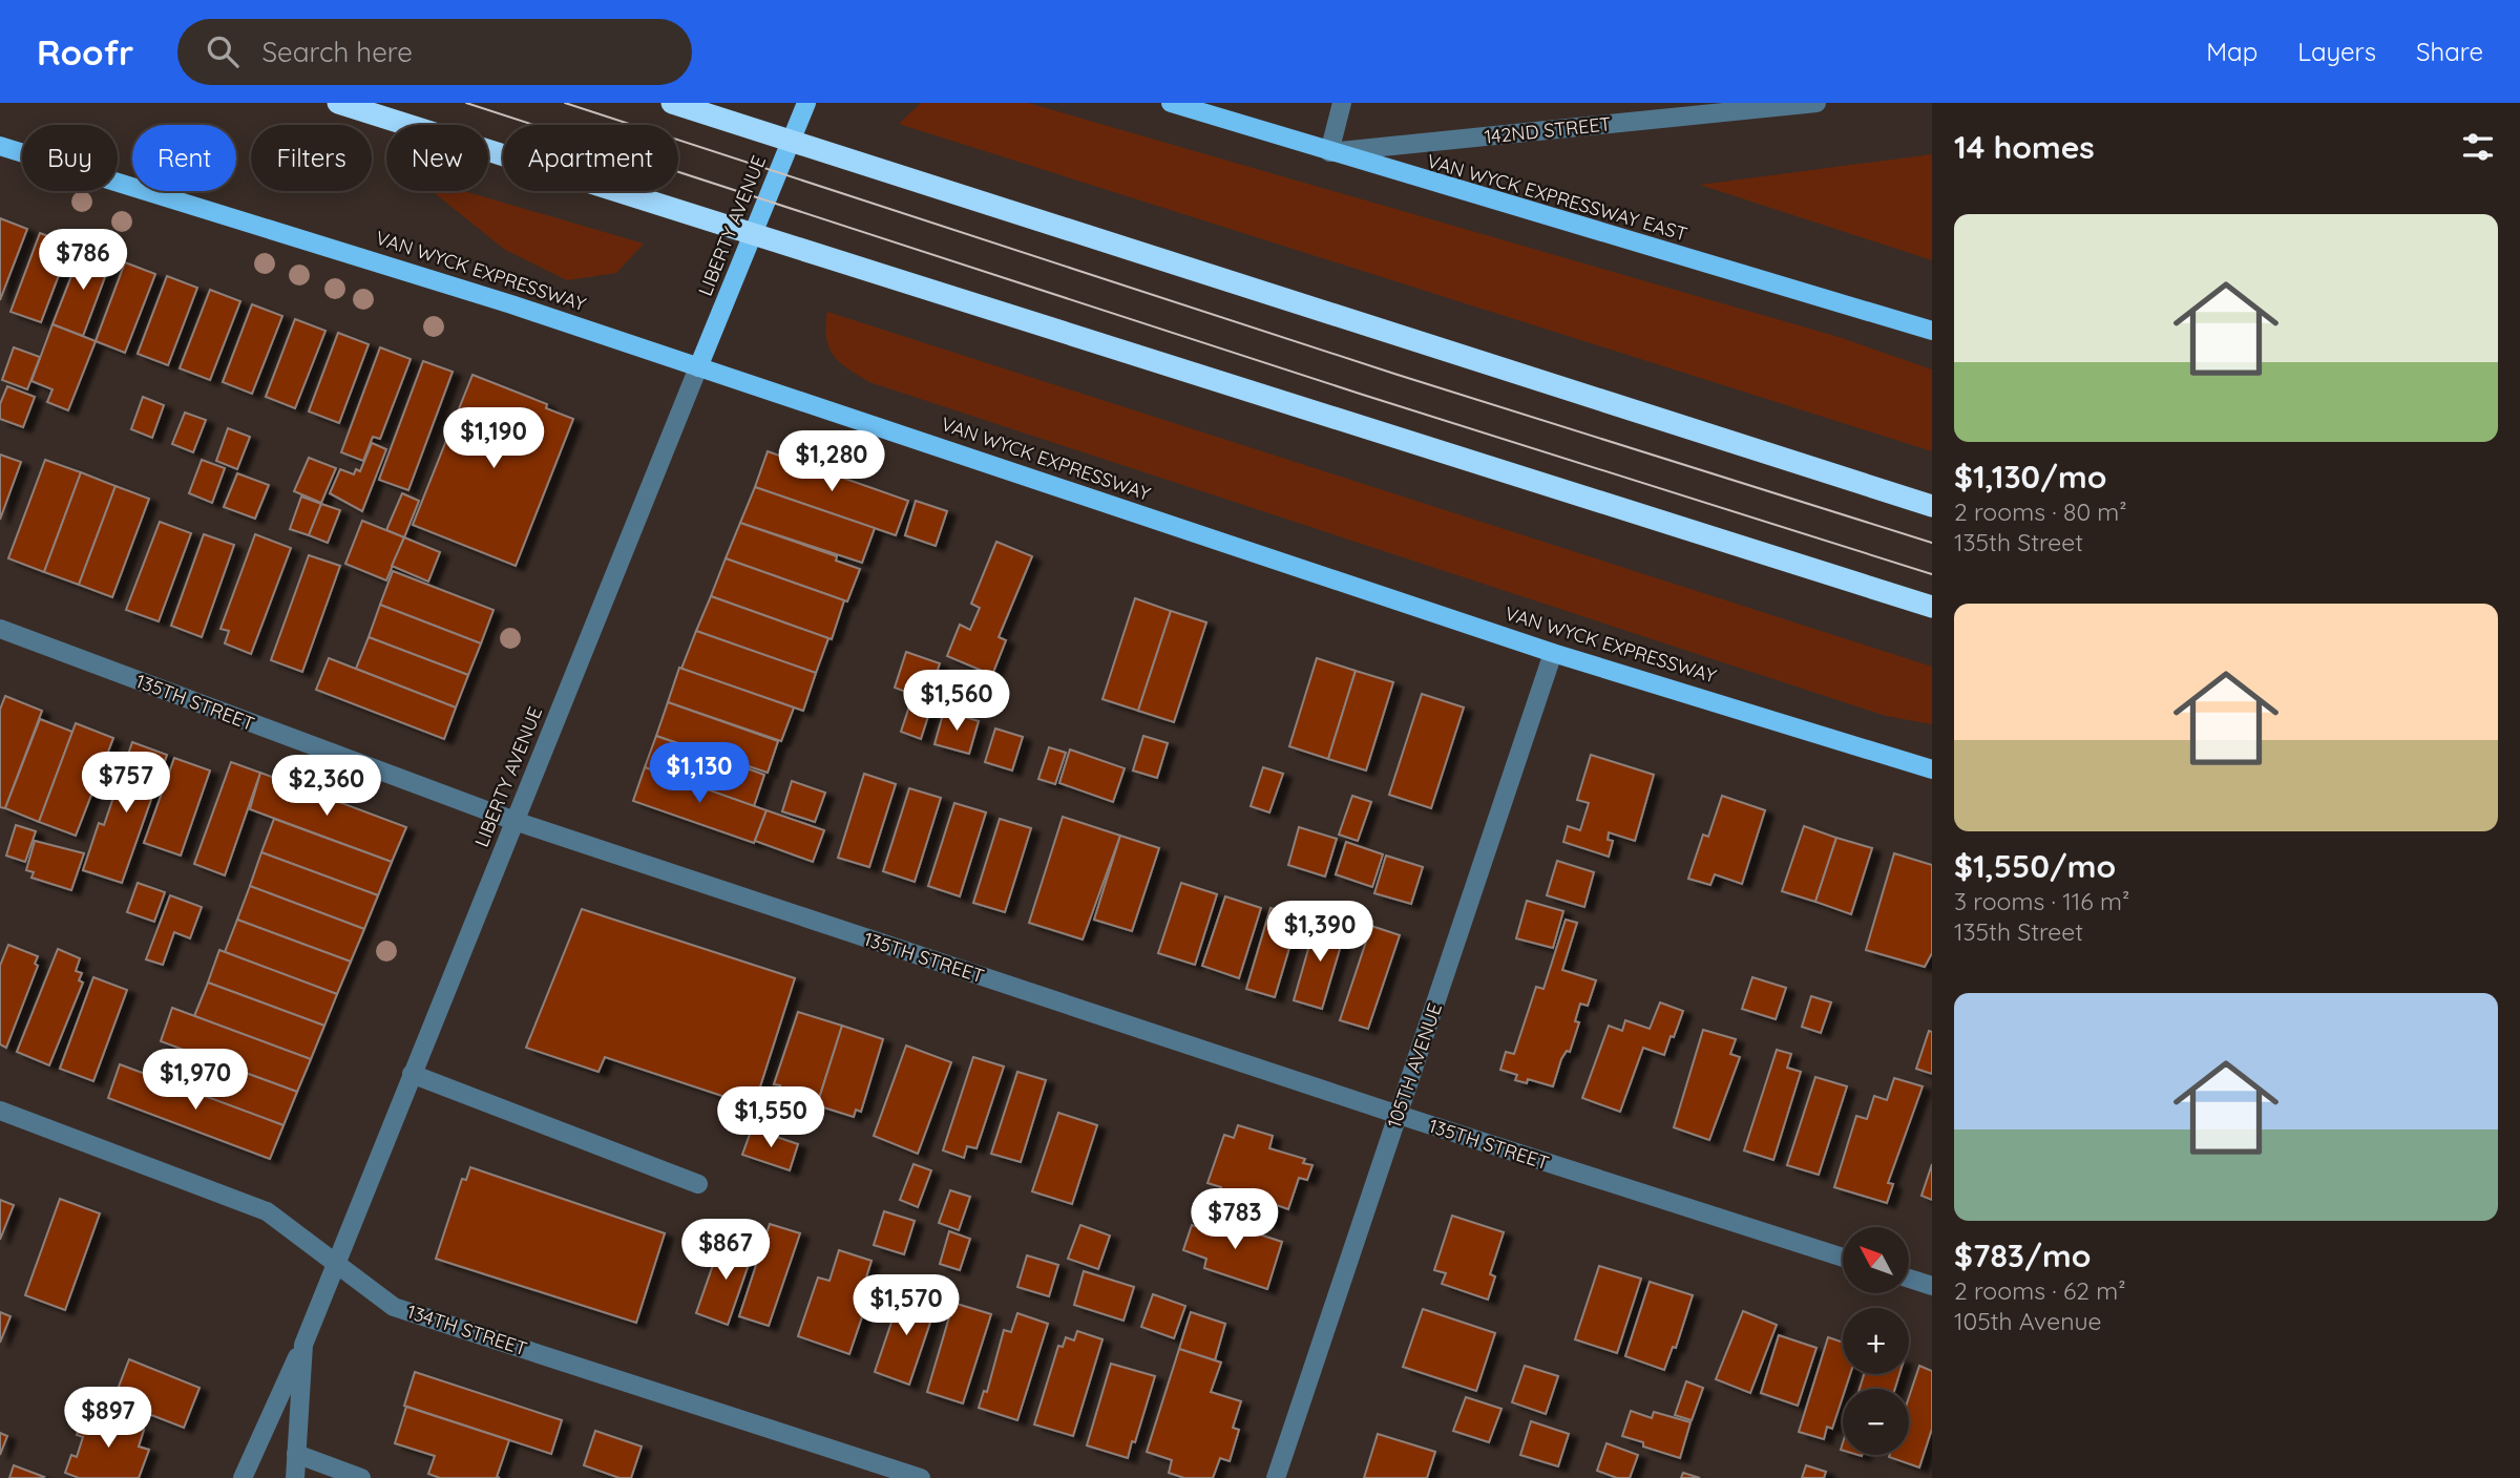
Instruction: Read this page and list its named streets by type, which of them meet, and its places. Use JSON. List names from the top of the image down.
{
  "streets": {
    "main road": ["VAN WYCK EXPRESSWAY EAST", "LIBERTY AVENUE", "VAN WYCK EXPRESSWAY"],
    "street": [
      "142ND STREET",
      "135TH STREET",
      "105TH AVENUE",
      "134TH STREET"
    ]
  },
  "crossings": [
    ["142ND STREET", "VAN WYCK EXPRESSWAY EAST"],
    ["LIBERTY AVENUE", "VAN WYCK EXPRESSWAY"],
    ["LIBERTY AVENUE", "135TH STREET"],
    ["LIBERTY AVENUE", "134TH STREET"],
    ["VAN WYCK EXPRESSWAY", "105TH AVENUE"],
    ["135TH STREET", "105TH AVENUE"]
  ],
  "north": "top left",
  "page": {
    "header": "Roofr",
    "search": "Search here",
    "nav": ["Map", "Layers", "Share"],
    "heading": "14 homes",
    "chip": [
      "Buy",
      "Rent",
      "Filters",
      "New",
      "Apartment"
    ],
    "list": [
      {
        "name": "$1,130/mo",
        "note": "2 rooms · 80 m² · 135th Street"
      },
      {
        "name": "$1,550/mo",
        "note": "3 rooms · 116 m² · 135th Street"
      },
      {
        "name": "$783/mo",
        "note": "2 rooms · 62 m² · 105th Avenue"
      }
    ],
    "price": [
      "$786",
      "$1,190",
      "$1,280",
      "$1,560",
      "$1,130",
      "$757",
      "$2,360",
      "$1,390",
      "$1,970",
      "$1,550",
      "$783",
      "$867",
      "$1,570",
      "$897"
    ],
    "map_buttons": ["+", "−"]
  }
}
